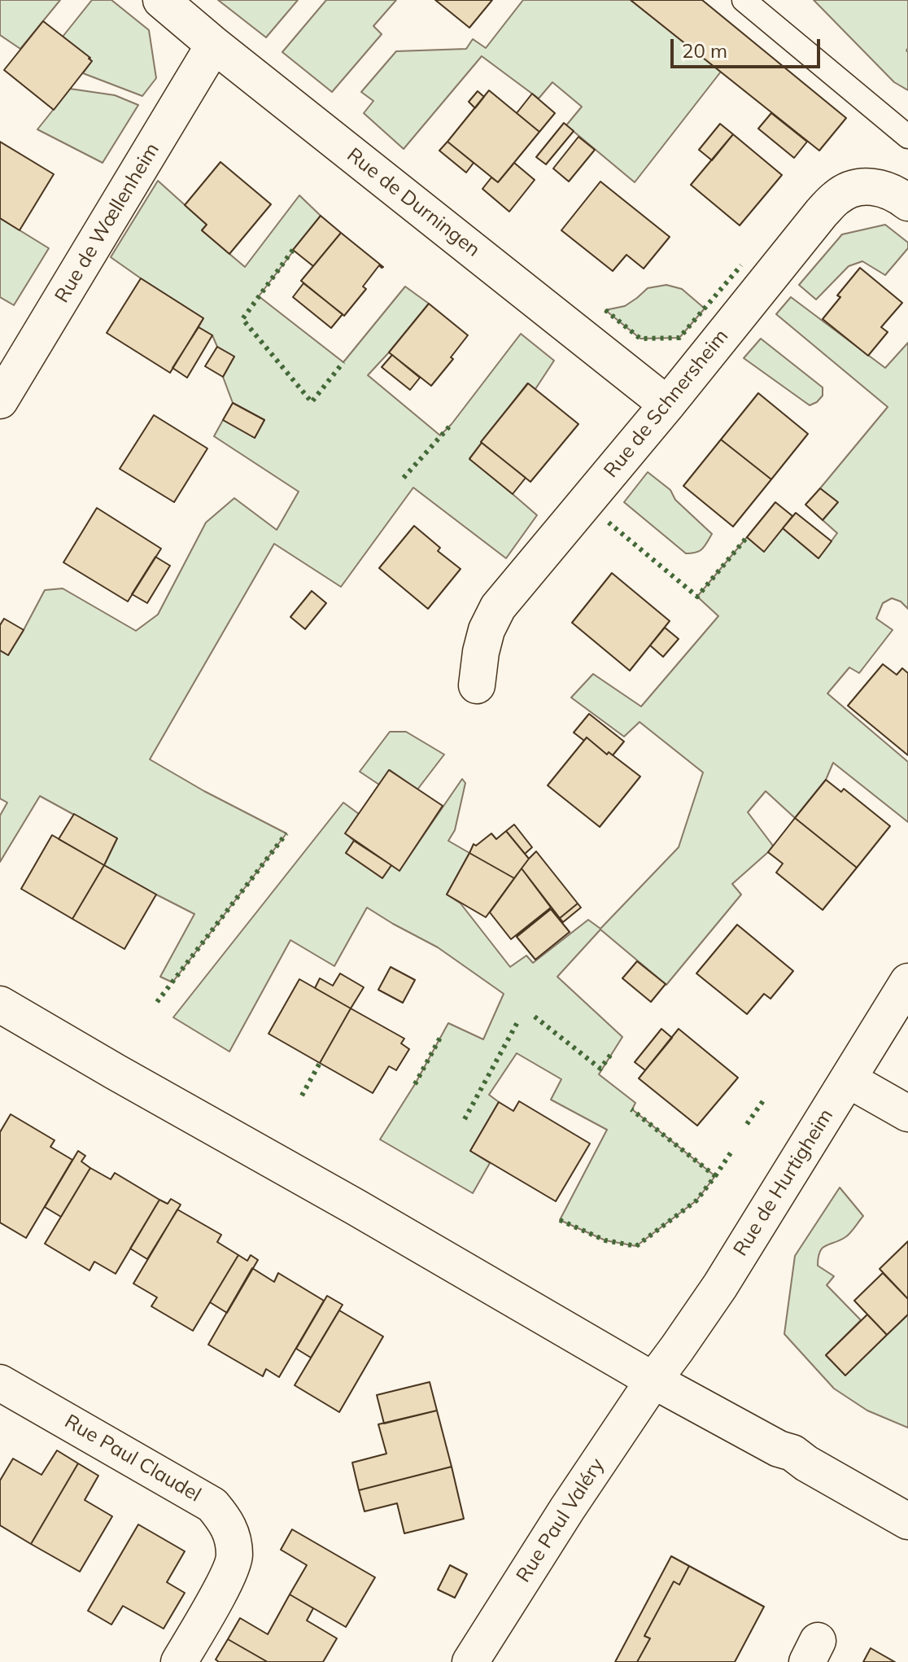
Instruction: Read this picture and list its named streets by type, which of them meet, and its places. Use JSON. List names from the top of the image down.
{
  "streets": {
    "street": [
      "Rue de Durningen",
      "Rue de Wœllenheim",
      "Rue de Schnersheim",
      "Rue de Hurtigheim",
      "Rue Paul Claudel",
      "Rue Paul Valéry"
    ]
  },
  "crossings": [
    ["Rue de Durningen", "Rue de Wœllenheim"],
    ["Rue de Durningen", "Rue de Schnersheim"],
    ["Rue de Hurtigheim", "Rue Paul Valéry"]
  ],
  "scale_bar": "20 m"
}
